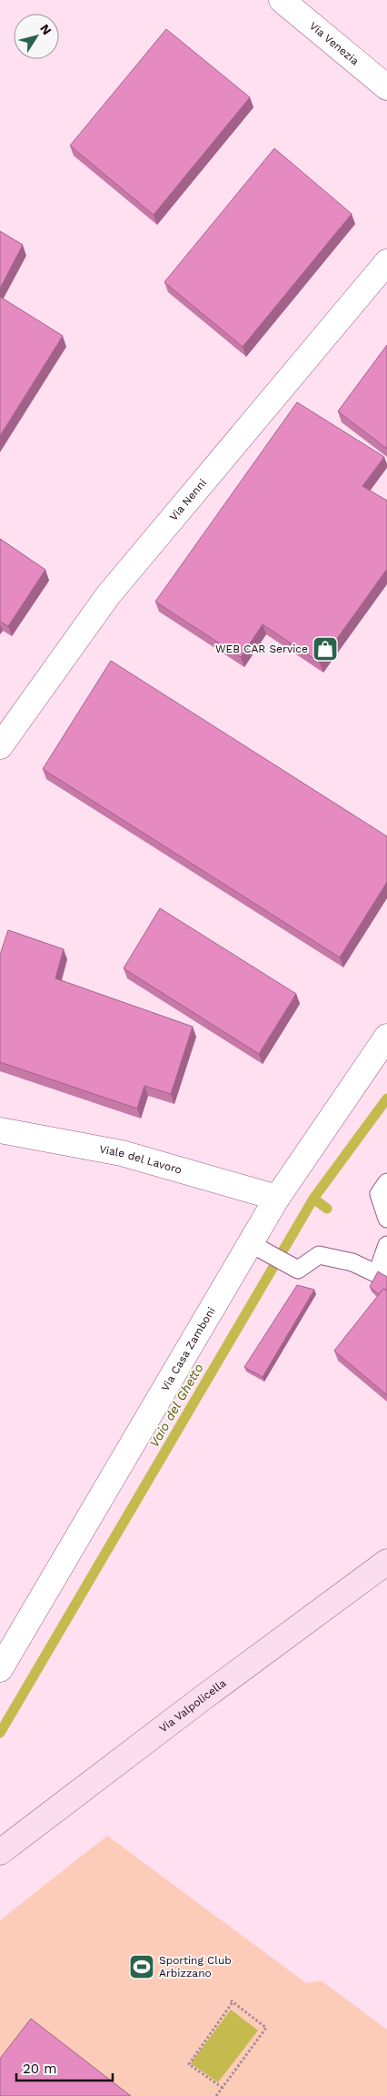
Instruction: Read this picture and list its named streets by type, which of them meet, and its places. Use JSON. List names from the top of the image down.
{
  "streets": {
    "main road": ["Via Valpolicella"],
    "street": [
      "Via Venezia",
      "Via Nenni",
      "Viale del Lavoro",
      "Via Casa Zamboni"
    ]
  },
  "crossings": [
    ["Viale del Lavoro", "Via Casa Zamboni"]
  ],
  "water": ["Vaio del Ghetto"],
  "places": {
    "shop": ["WEB CAR Service"],
    "sports": ["Sporting Club Arbizzano"]
  },
  "scale_bar": "20 m",
  "north": "top right"
}
